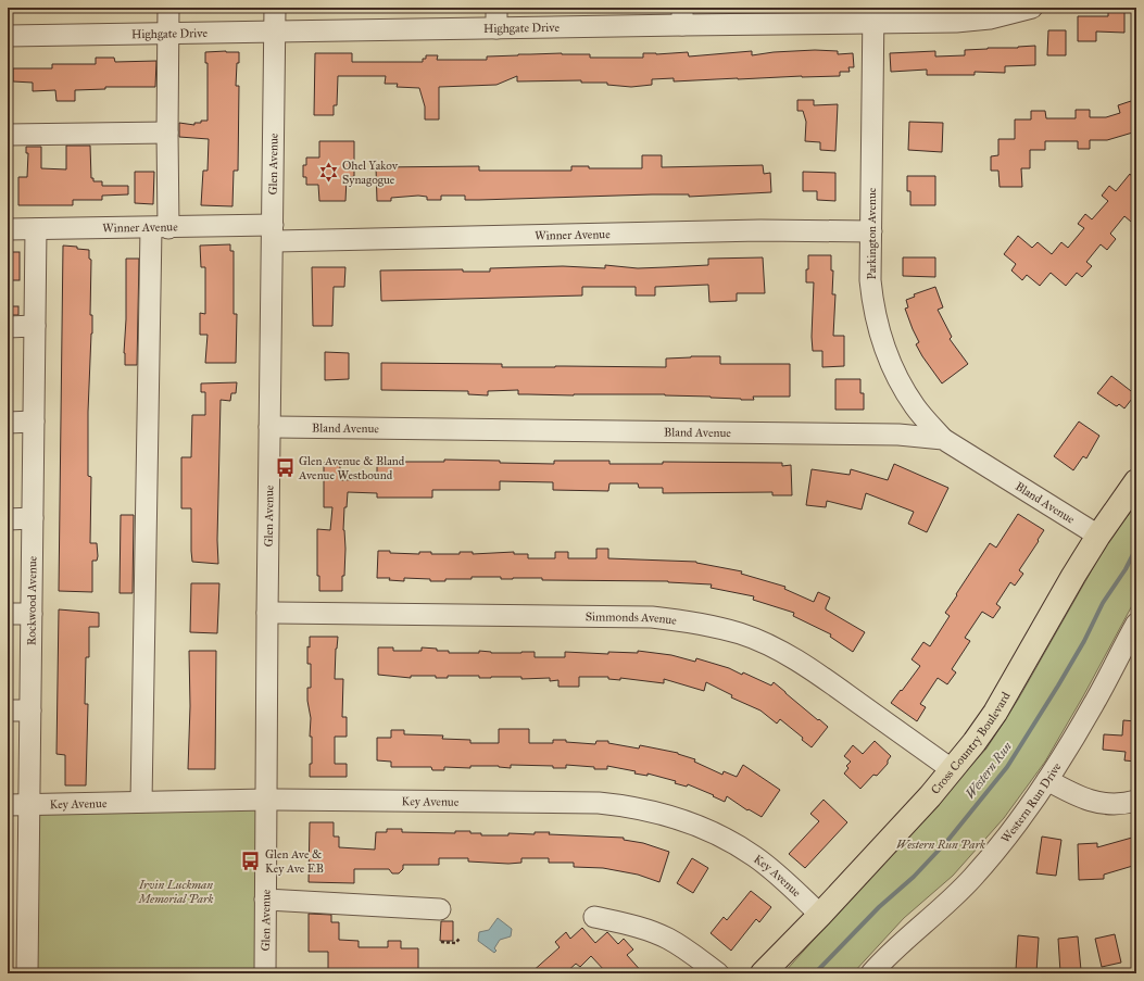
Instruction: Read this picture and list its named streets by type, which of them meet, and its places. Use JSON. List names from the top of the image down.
{
  "streets": {
    "main road": ["Cross Country Boulevard"],
    "street": [
      "Highgate Drive",
      "Glen Avenue",
      "Winner Avenue",
      "Parkington Avenue",
      "Bland Avenue",
      "Rockwood Avenue",
      "Simmonds Avenue",
      "Key Avenue",
      "Western Run Drive"
    ]
  },
  "crossings": [
    ["Highgate Drive", "Glen Avenue"],
    ["Highgate Drive", "Parkington Avenue"],
    ["Glen Avenue", "Winner Avenue"],
    ["Glen Avenue", "Bland Avenue"],
    ["Glen Avenue", "Simmonds Avenue"],
    ["Glen Avenue", "Key Avenue"],
    ["Winner Avenue", "Parkington Avenue"],
    ["Winner Avenue", "Rockwood Avenue"],
    ["Parkington Avenue", "Bland Avenue"],
    ["Bland Avenue", "Cross Country Boulevard"],
    ["Rockwood Avenue", "Key Avenue"],
    ["Simmonds Avenue", "Cross Country Boulevard"],
    ["Cross Country Boulevard", "Key Avenue"]
  ],
  "water": ["Western Run"],
  "parks": ["Western Run Park", "Irvin Luckman Memorial Park"],
  "places": {
    "synagogue": ["Ohel Yakov Synagogue"],
    "bus stop": ["Glen Avenue & Bland Avenue Westbound", "Glen Ave & Key Ave EB"]
  }
}
